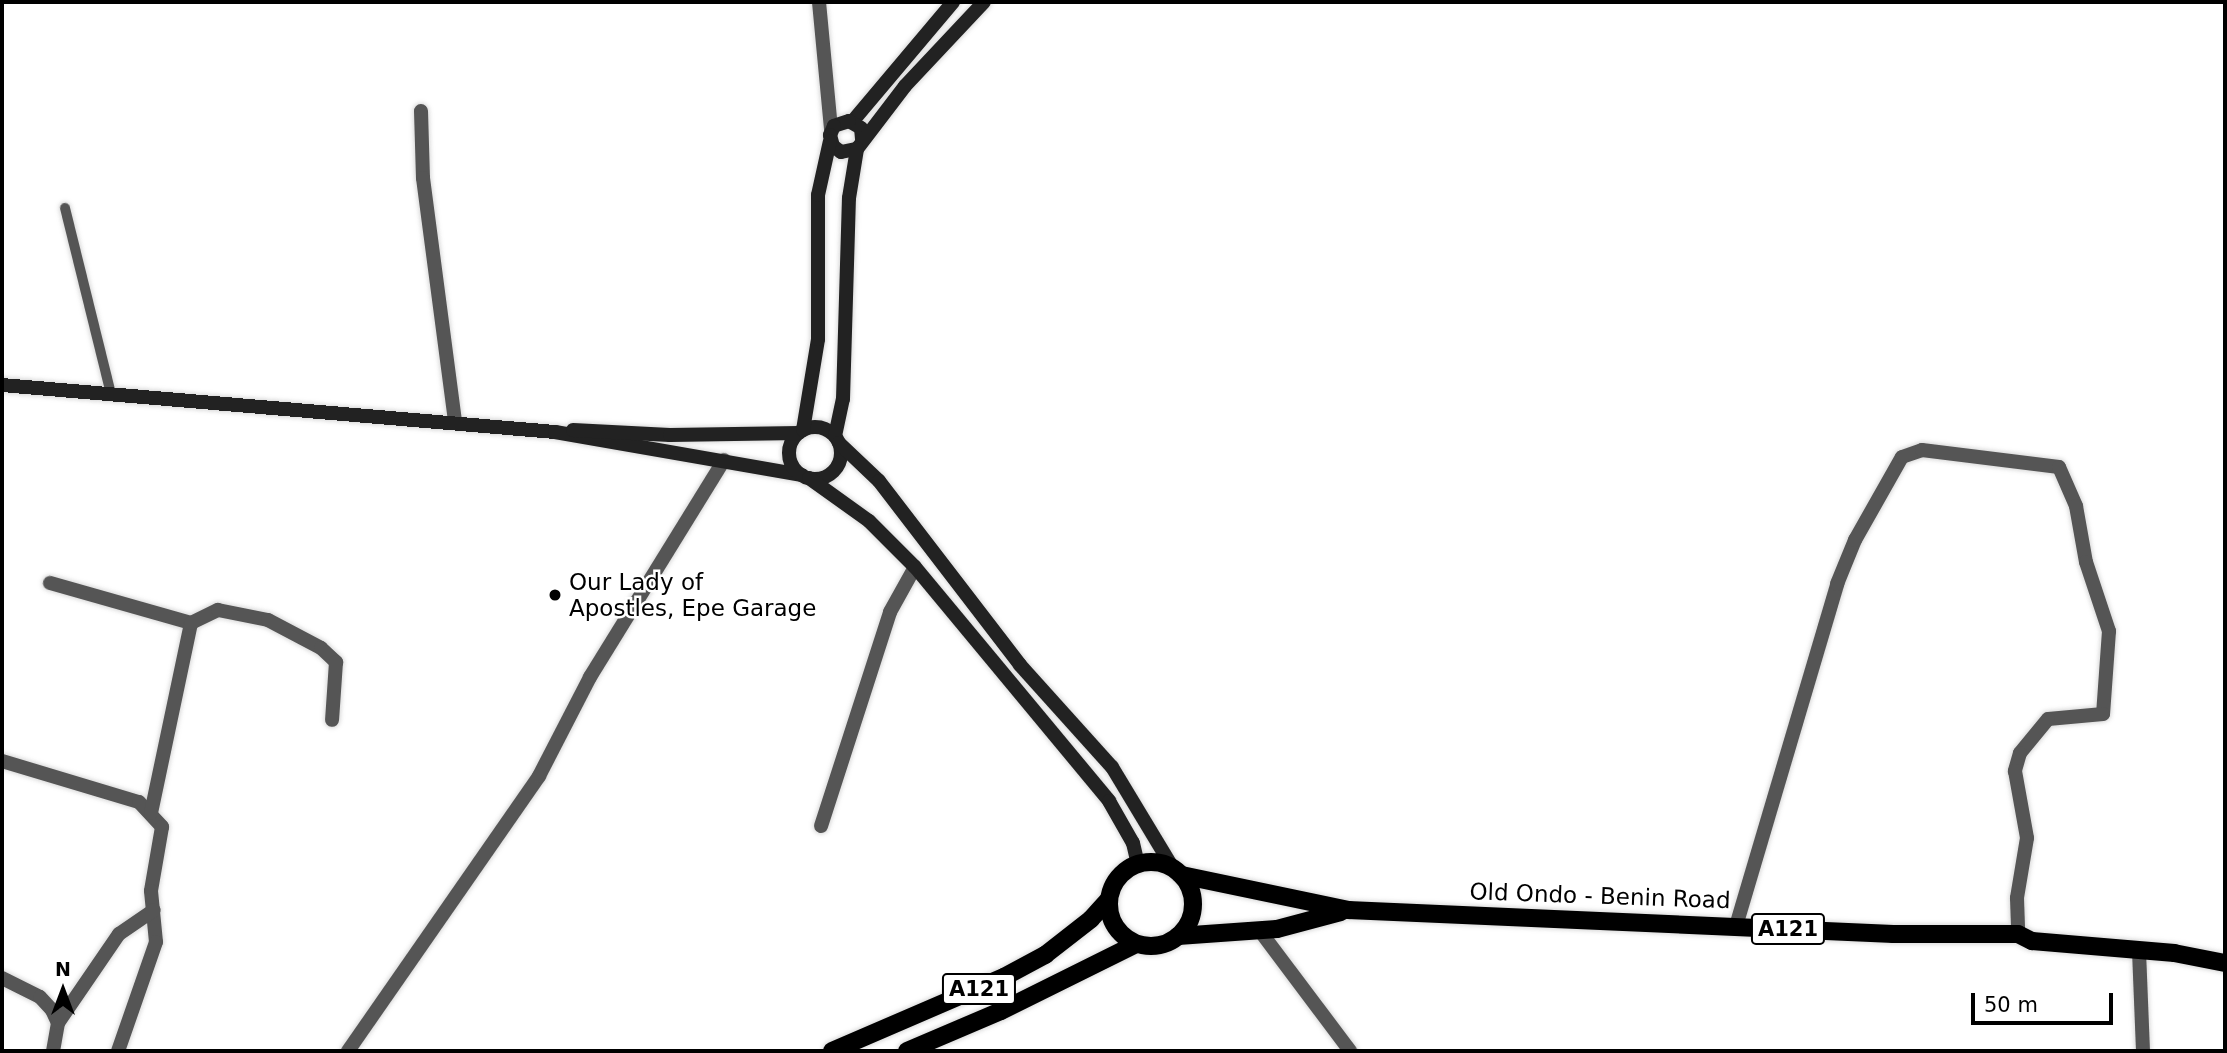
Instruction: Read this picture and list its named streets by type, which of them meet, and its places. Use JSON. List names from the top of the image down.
{
  "streets": {
    "main road": ["Old Ondo - Benin Road", "A121"]
  },
  "crossings": [
    ["Old Ondo - Benin Road", "A121"]
  ],
  "places": ["Our Lady of Apostles, Epe Garage"],
  "scale_bar": "50 m",
  "north": "top"
}
